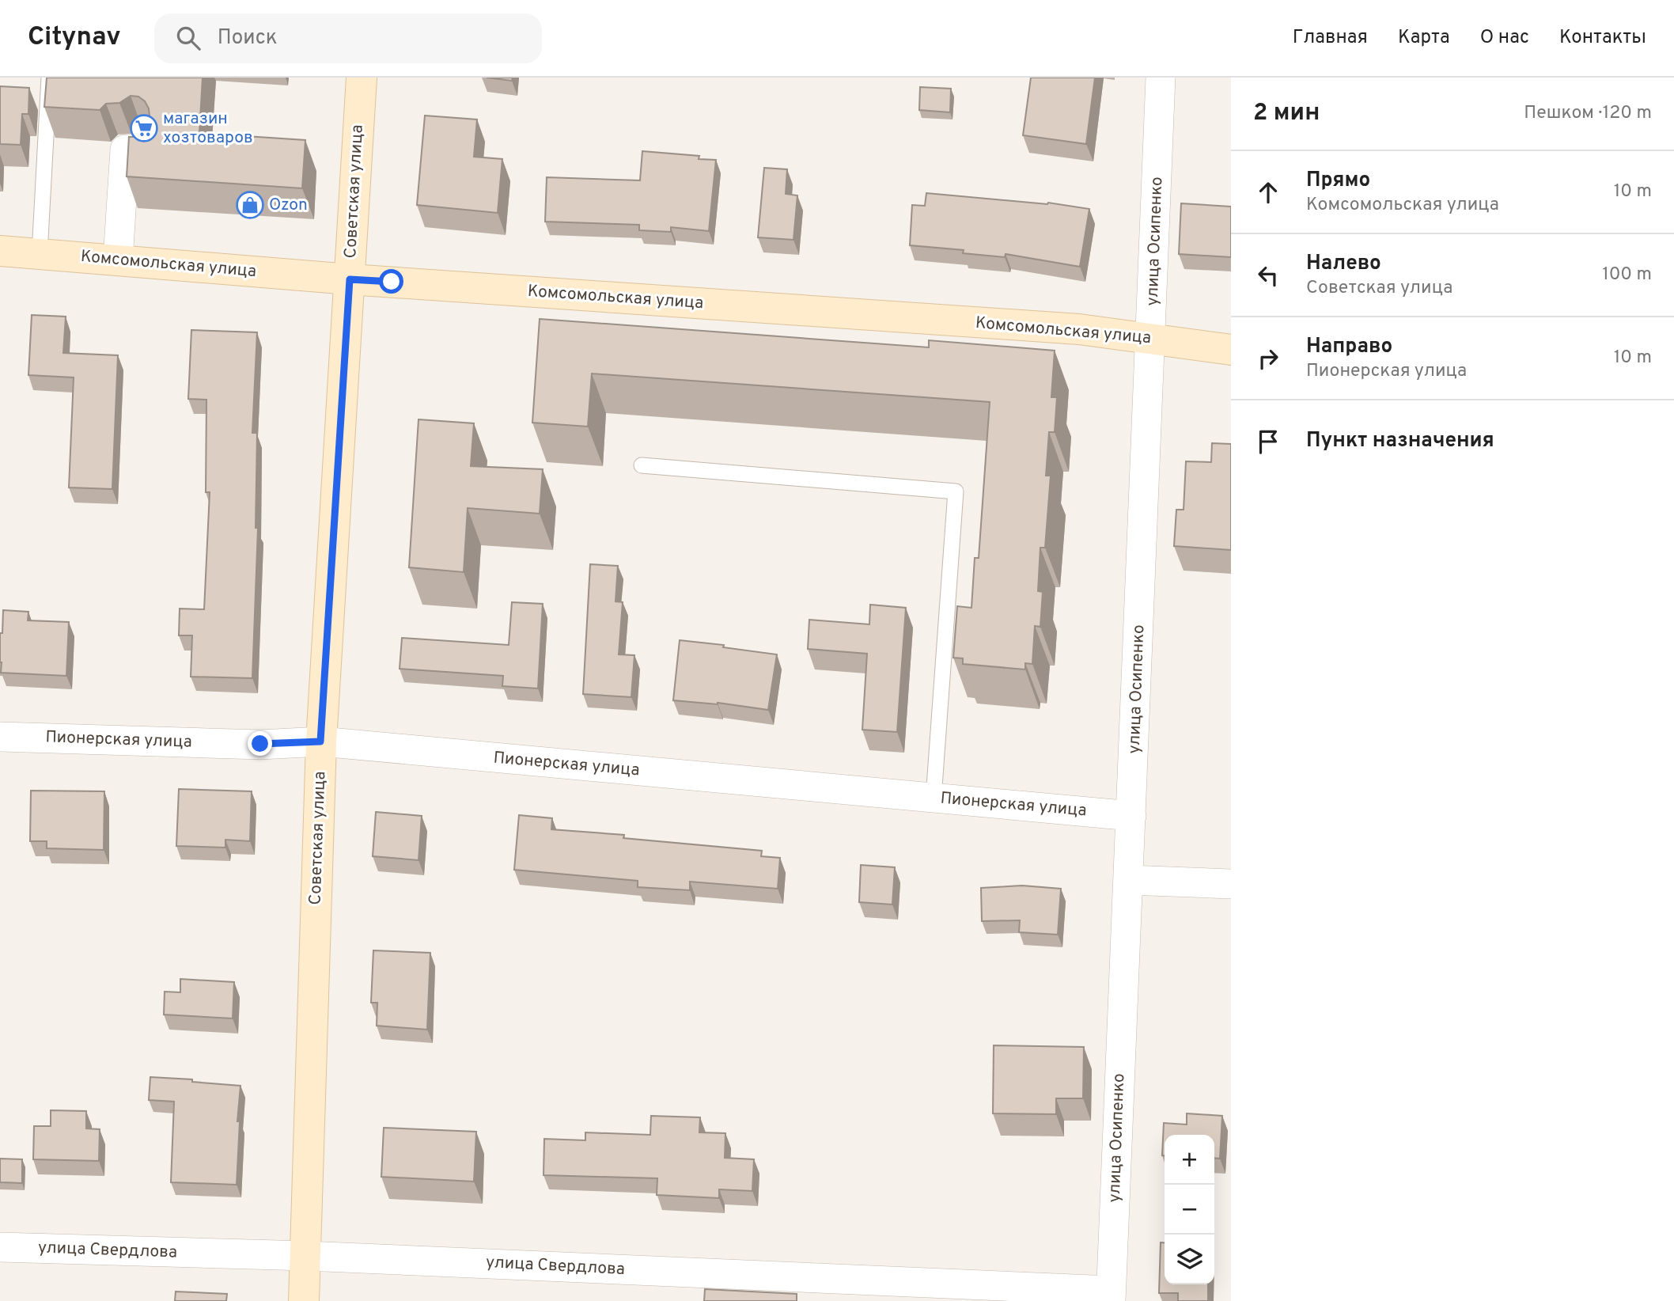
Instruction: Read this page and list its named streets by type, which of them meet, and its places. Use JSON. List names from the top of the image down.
{
  "streets": {
    "street": [
      "Советская улица",
      "улица Осипенко",
      "Комсомольская улица",
      "Пионерская улица",
      "улица Свердлова"
    ]
  },
  "crossings": [
    ["Советская улица", "Комсомольская улица"],
    ["Советская улица", "Пионерская улица"],
    ["Советская улица", "улица Свердлова"],
    ["улица Осипенко", "Комсомольская улица"],
    ["улица Осипенко", "Пионерская улица"],
    ["улица Осипенко", "улица Свердлова"]
  ],
  "places": {
    "supermarket": ["магазин хозтоваров"],
    "shop": ["Ozon"]
  },
  "page": {
    "header": "Citynav",
    "search": "Поиск",
    "nav": [
      "Главная",
      "Карта",
      "О нас",
      "Контакты"
    ],
    "heading": ["2 мин", "Пешком · 120 m"],
    "list": [
      ["Прямо", "Комсомольская улица", "10 m"],
      ["Налево", "Советская улица", "100 m"],
      ["Направо", "Пионерская улица", "10 m"],
      "Пункт назначения"
    ],
    "map_buttons": ["+", "−"]
  }
}
